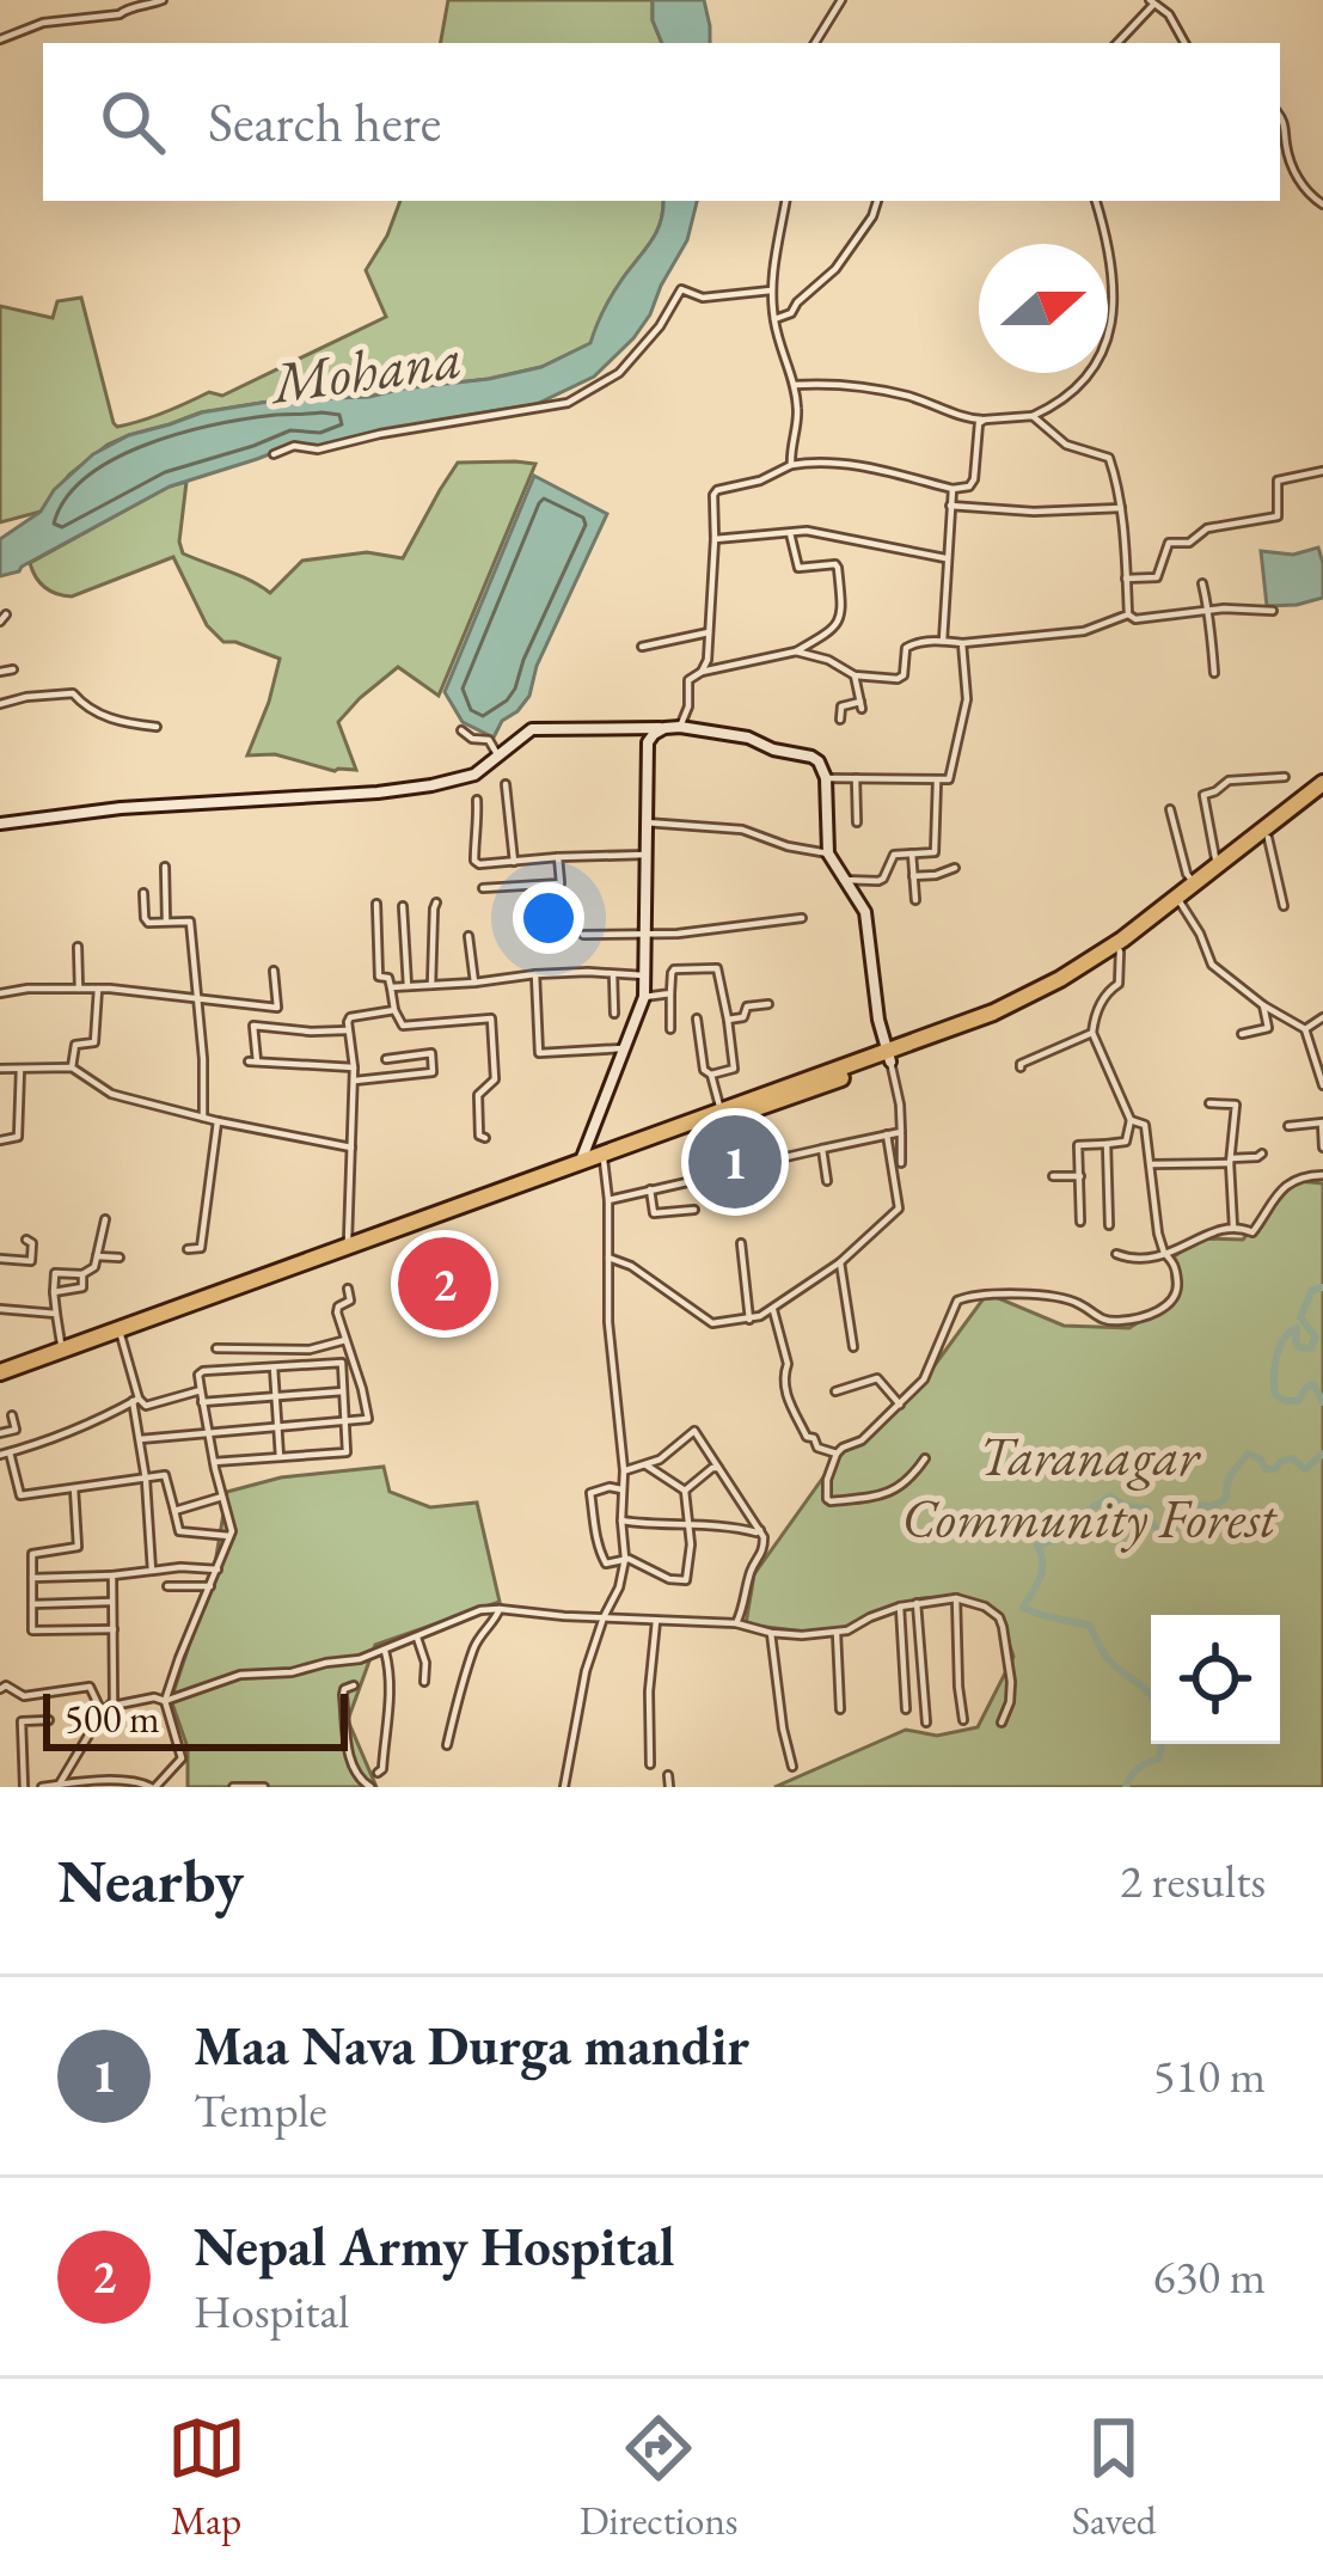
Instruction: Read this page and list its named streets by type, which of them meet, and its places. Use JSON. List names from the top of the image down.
{
  "water": ["Mohana"],
  "parks": ["Taranagar Community Forest"],
  "scale_bar": "500 m",
  "north": "right",
  "page": {
    "search": "Search here",
    "pins": ["1", "2"],
    "scale": "500 m",
    "heading": ["Nearby", "2 results"],
    "list": [
      {
        "mark": "1",
        "name": "Maa Nava Durga mandir",
        "note": "Temple",
        "value": "510 m"
      },
      {
        "mark": "2",
        "name": "Nepal Army Hospital",
        "note": "Hospital",
        "value": "630 m"
      }
    ],
    "nav": ["Map", "Directions", "Saved"]
  }
}
